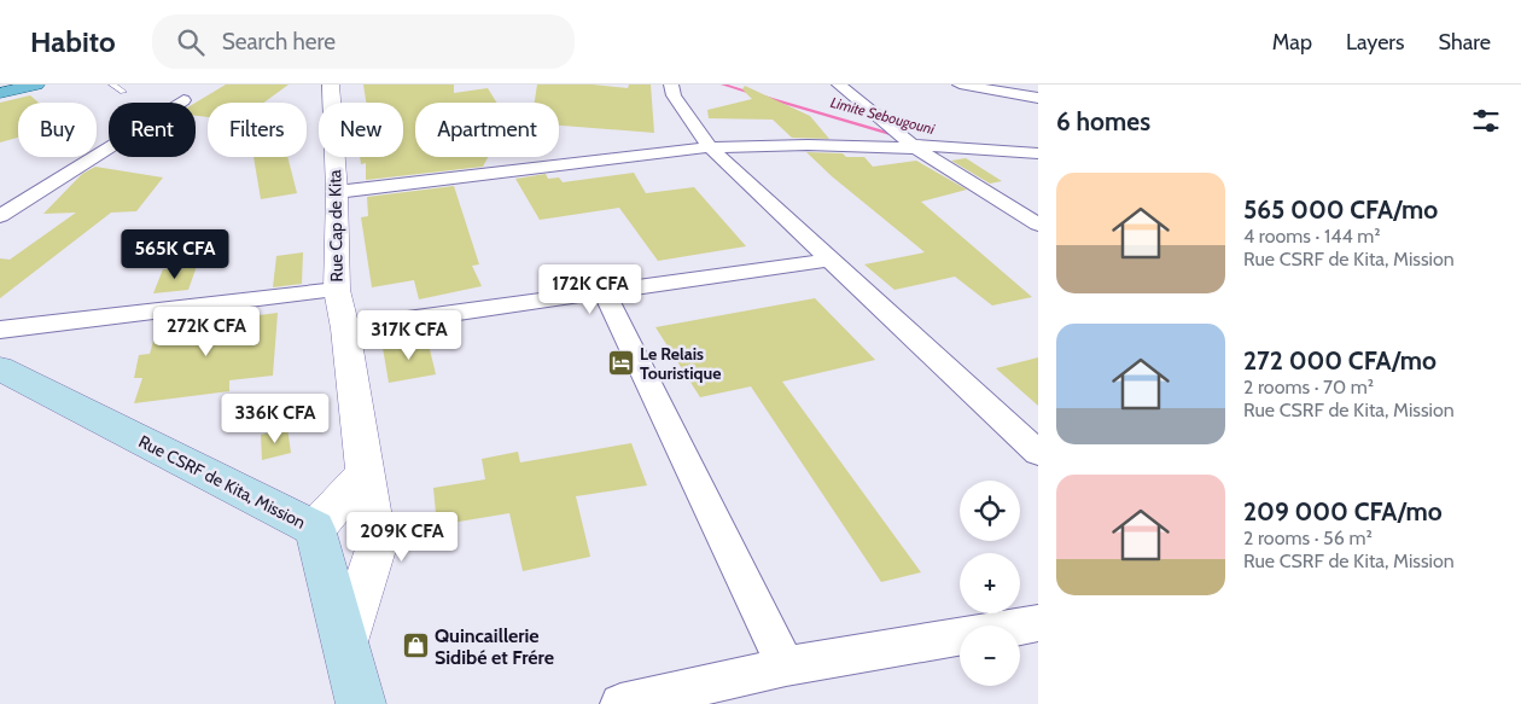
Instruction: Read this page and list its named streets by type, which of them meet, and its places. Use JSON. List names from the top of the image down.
{
  "streets": {
    "main road": ["Rue CSRF de Kita, Mission"],
    "street": ["Rue Cap de Kita"]
  },
  "crossings": [
    ["Rue Cap de Kita", "Rue CSRF de Kita, Mission"]
  ],
  "water": ["Limite Sebougouni"],
  "places": {
    "hotel": ["Le Relais Touristique"],
    "shop": ["Quincaillerie Sidibé et Frére"]
  },
  "page": {
    "header": "Habito",
    "search": "Search here",
    "nav": ["Map", "Layers", "Share"],
    "heading": "6 homes",
    "chip": [
      "Buy",
      "Rent",
      "Filters",
      "New",
      "Apartment"
    ],
    "list": [
      {
        "name": "565 000 CFA/mo",
        "note": "4 rooms · 144 m² · Rue CSRF de Kita, Mission"
      },
      {
        "name": "272 000 CFA/mo",
        "note": "2 rooms · 70 m² · Rue CSRF de Kita, Mission"
      },
      {
        "name": "209 000 CFA/mo",
        "note": "2 rooms · 56 m² · Rue CSRF de Kita, Mission"
      }
    ],
    "price": [
      "565K CFA",
      "172K CFA",
      "272K CFA",
      "317K CFA",
      "336K CFA",
      "209K CFA"
    ],
    "map_buttons": ["+", "−"]
  }
}
